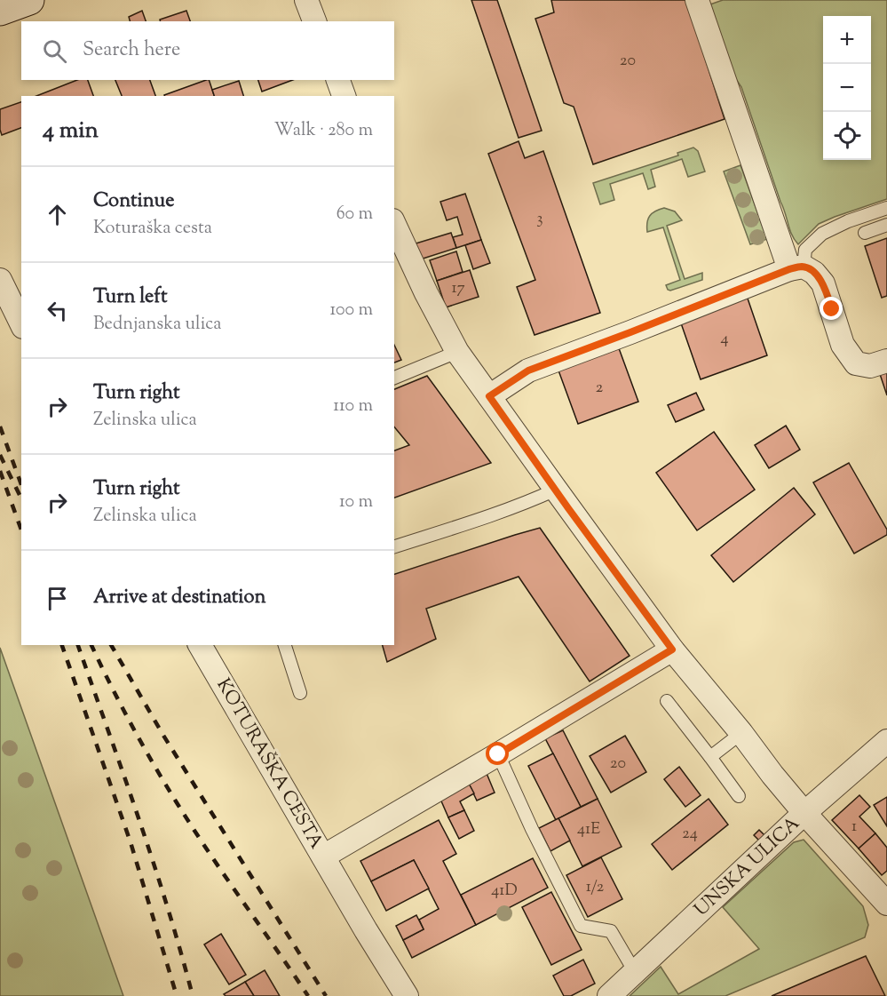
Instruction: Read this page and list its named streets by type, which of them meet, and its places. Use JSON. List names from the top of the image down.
{
  "streets": {
    "street": ["KOTURAŠKA CESTA", "UNSKA ULICA"]
  },
  "house_numbers": [
    "20",
    "3",
    "17",
    "4",
    "2",
    "20",
    "1",
    "41E",
    "24",
    "1/2",
    "41D"
  ],
  "page": {
    "map_buttons": ["+", "−"],
    "search": "Search here",
    "heading": ["4 min", "Walk · 280 m"],
    "list": [
      ["Continue", "Koturaška cesta", "60 m"],
      ["Turn left", "Bednjanska ulica", "100 m"],
      ["Turn right", "Zelinska ulica", "110 m"],
      ["Turn right", "Zelinska ulica", "10 m"],
      "Arrive at destination"
    ]
  }
}
